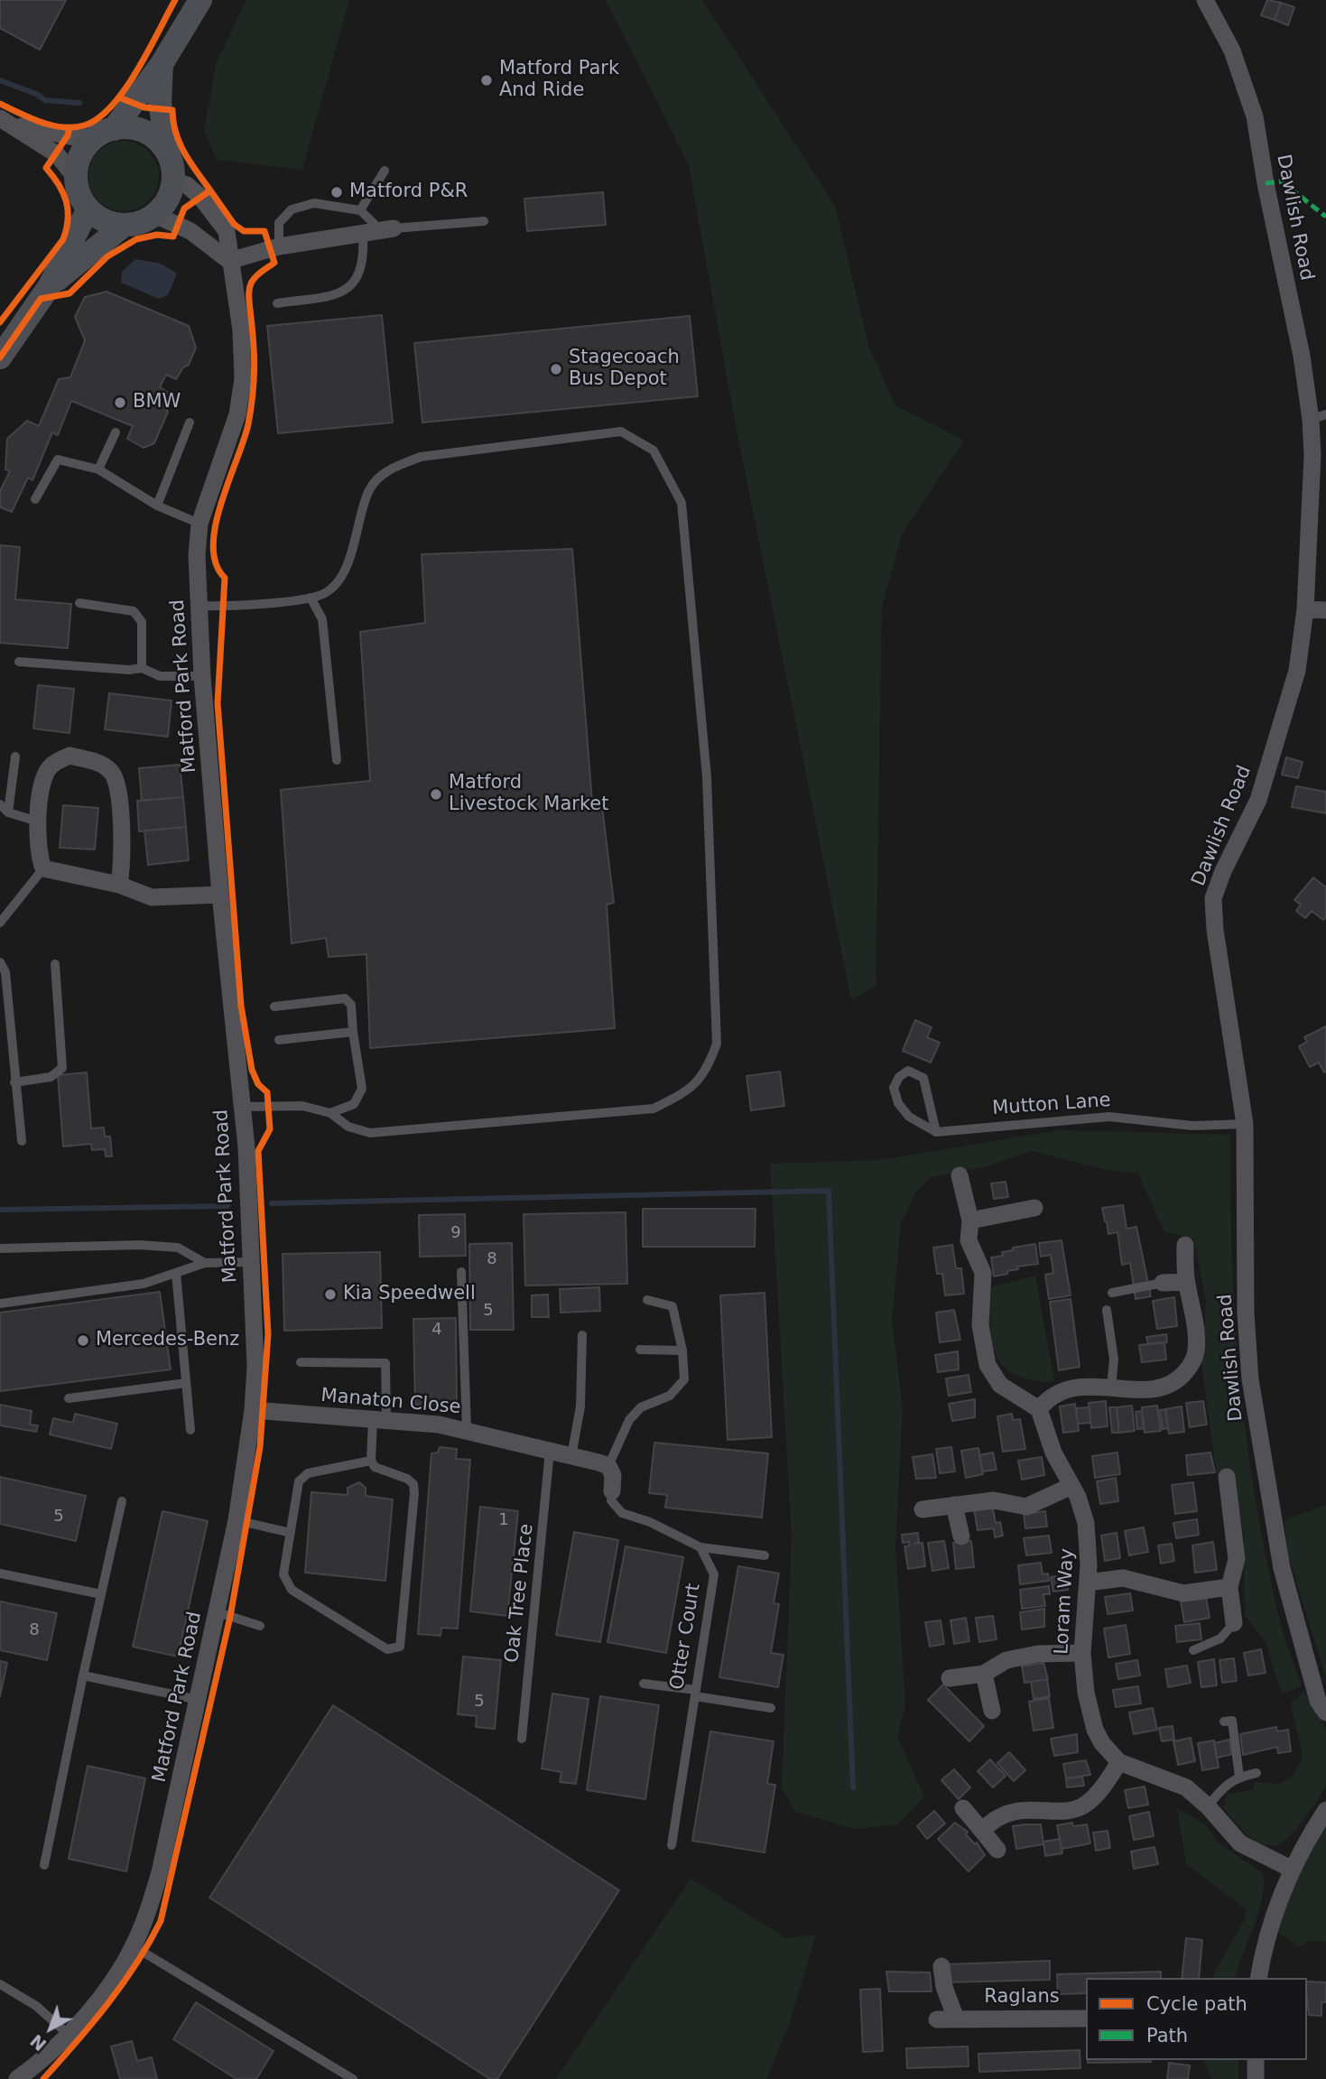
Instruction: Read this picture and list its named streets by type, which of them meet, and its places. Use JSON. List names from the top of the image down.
{
  "streets": {
    "street": [
      "Dawlish Road",
      "Matford Park Road",
      "Manaton Close",
      "Loram Way",
      "Raglans"
    ],
    "lane": ["Mutton Lane", "Oak Tree Place", "Otter Court"]
  },
  "crossings": [
    ["Dawlish Road", "Mutton Lane"],
    ["Matford Park Road", "Manaton Close"],
    ["Manaton Close", "Oak Tree Place"]
  ],
  "places": [
    "Matford Park And Ride",
    "Matford P&R",
    "Stagecoach Bus Depot",
    "BMW",
    "Matford Livestock Market",
    "Kia Speedwell",
    "Mercedes-Benz"
  ],
  "house_numbers": [
    "9",
    "8",
    "5",
    "4",
    "5",
    "1",
    "8",
    "5"
  ],
  "legend": ["Cycle path", "Path"],
  "north": "bottom left"
}
